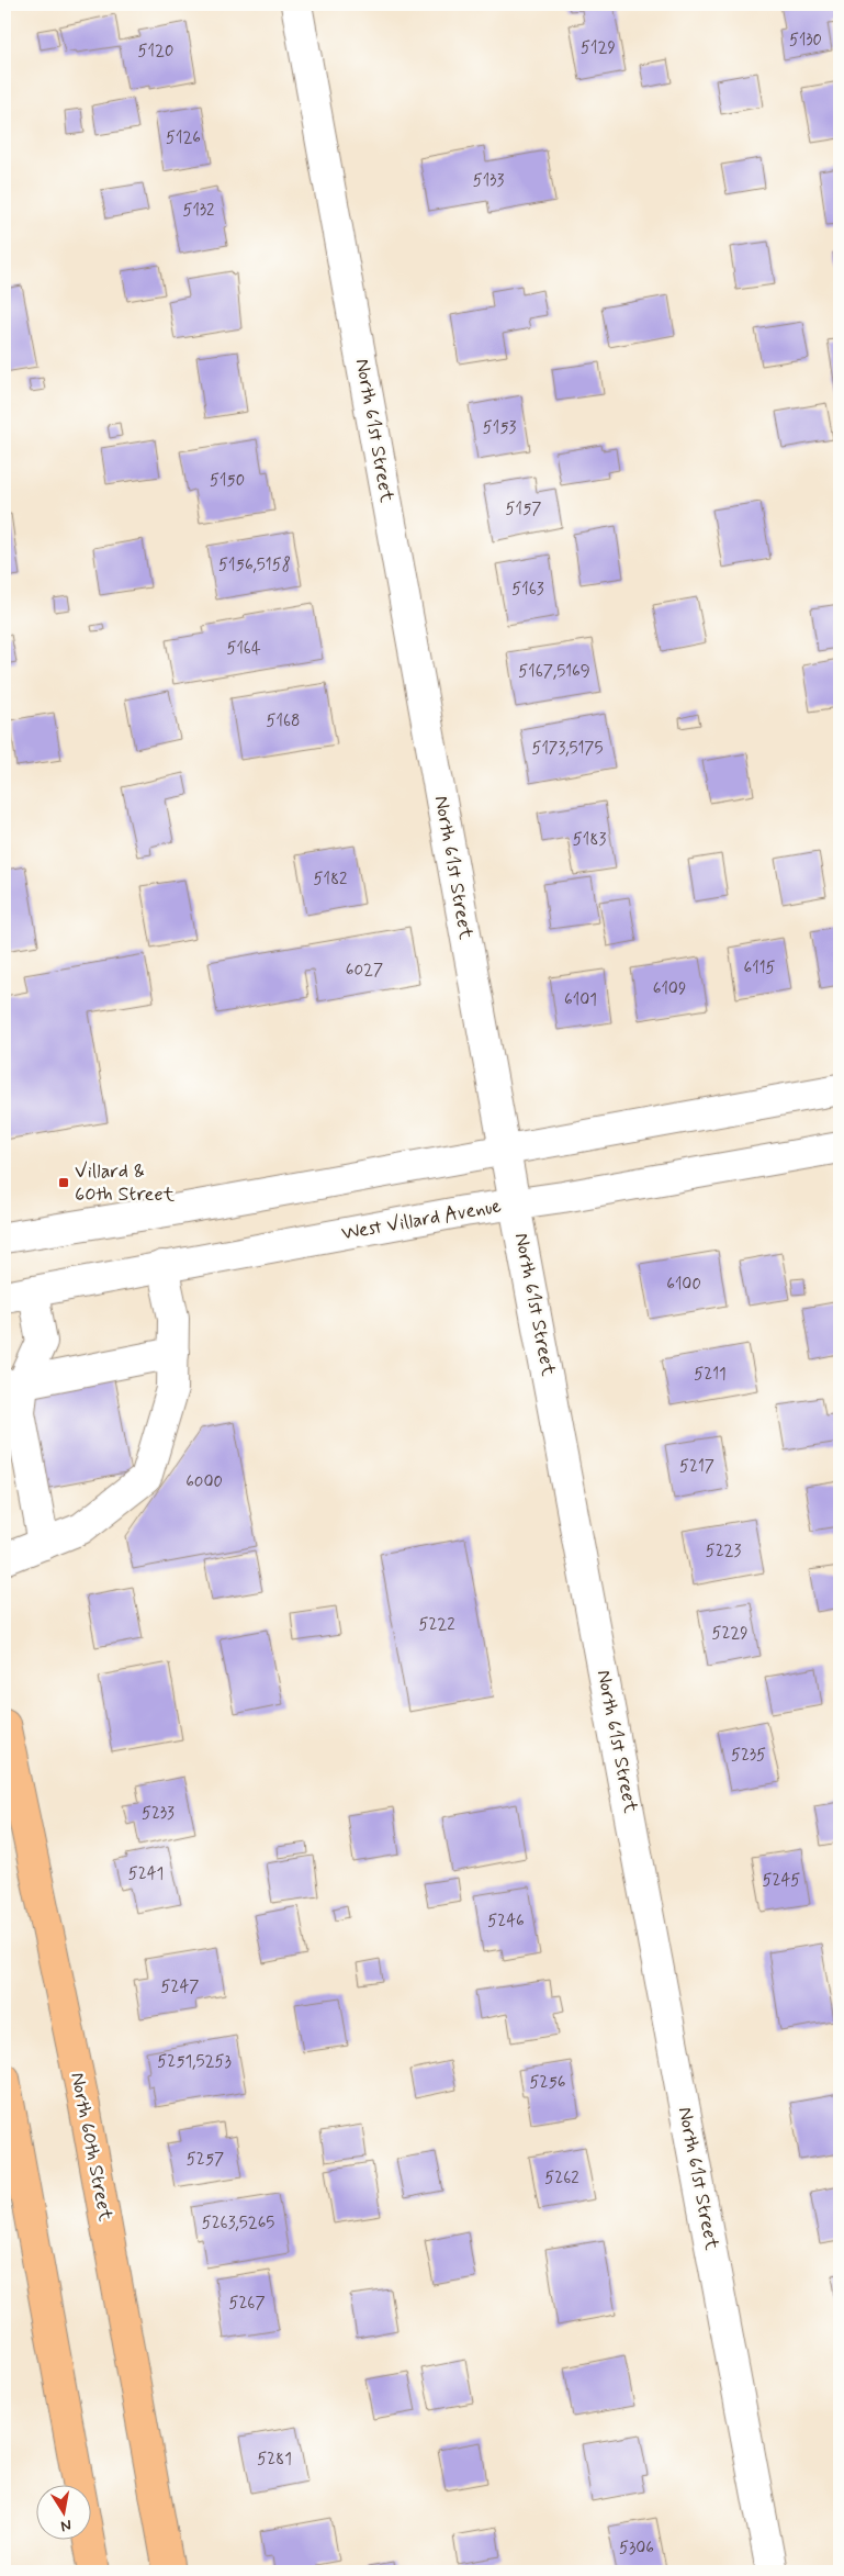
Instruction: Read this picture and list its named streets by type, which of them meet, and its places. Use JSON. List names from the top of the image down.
{
  "streets": {
    "main road": ["North 60th Street"],
    "street": ["North 61st Street", "West Villard Avenue"]
  },
  "crossings": [
    ["North 61st Street", "West Villard Avenue"]
  ],
  "places": {
    "transit": ["Villard & 60th Street"]
  },
  "house_numbers": [
    "5130",
    "5129",
    "5120",
    "5126",
    "5133",
    "5132",
    "5153",
    "5150",
    "5157",
    "5156,5158",
    "5163",
    "5164",
    "5167,5169",
    "5168",
    "5173,5175",
    "5183",
    "5182",
    "6115",
    "6027",
    "6109",
    "6101",
    "6100",
    "5211",
    "5217",
    "6000",
    "5223",
    "5222",
    "5229",
    "5235",
    "5233",
    "5241",
    "5245",
    "5246",
    "5247",
    "5251,5253",
    "5256",
    "5257",
    "5262",
    "5263,5265",
    "5267",
    "5281",
    "5306"
  ],
  "north": "bottom"
}
